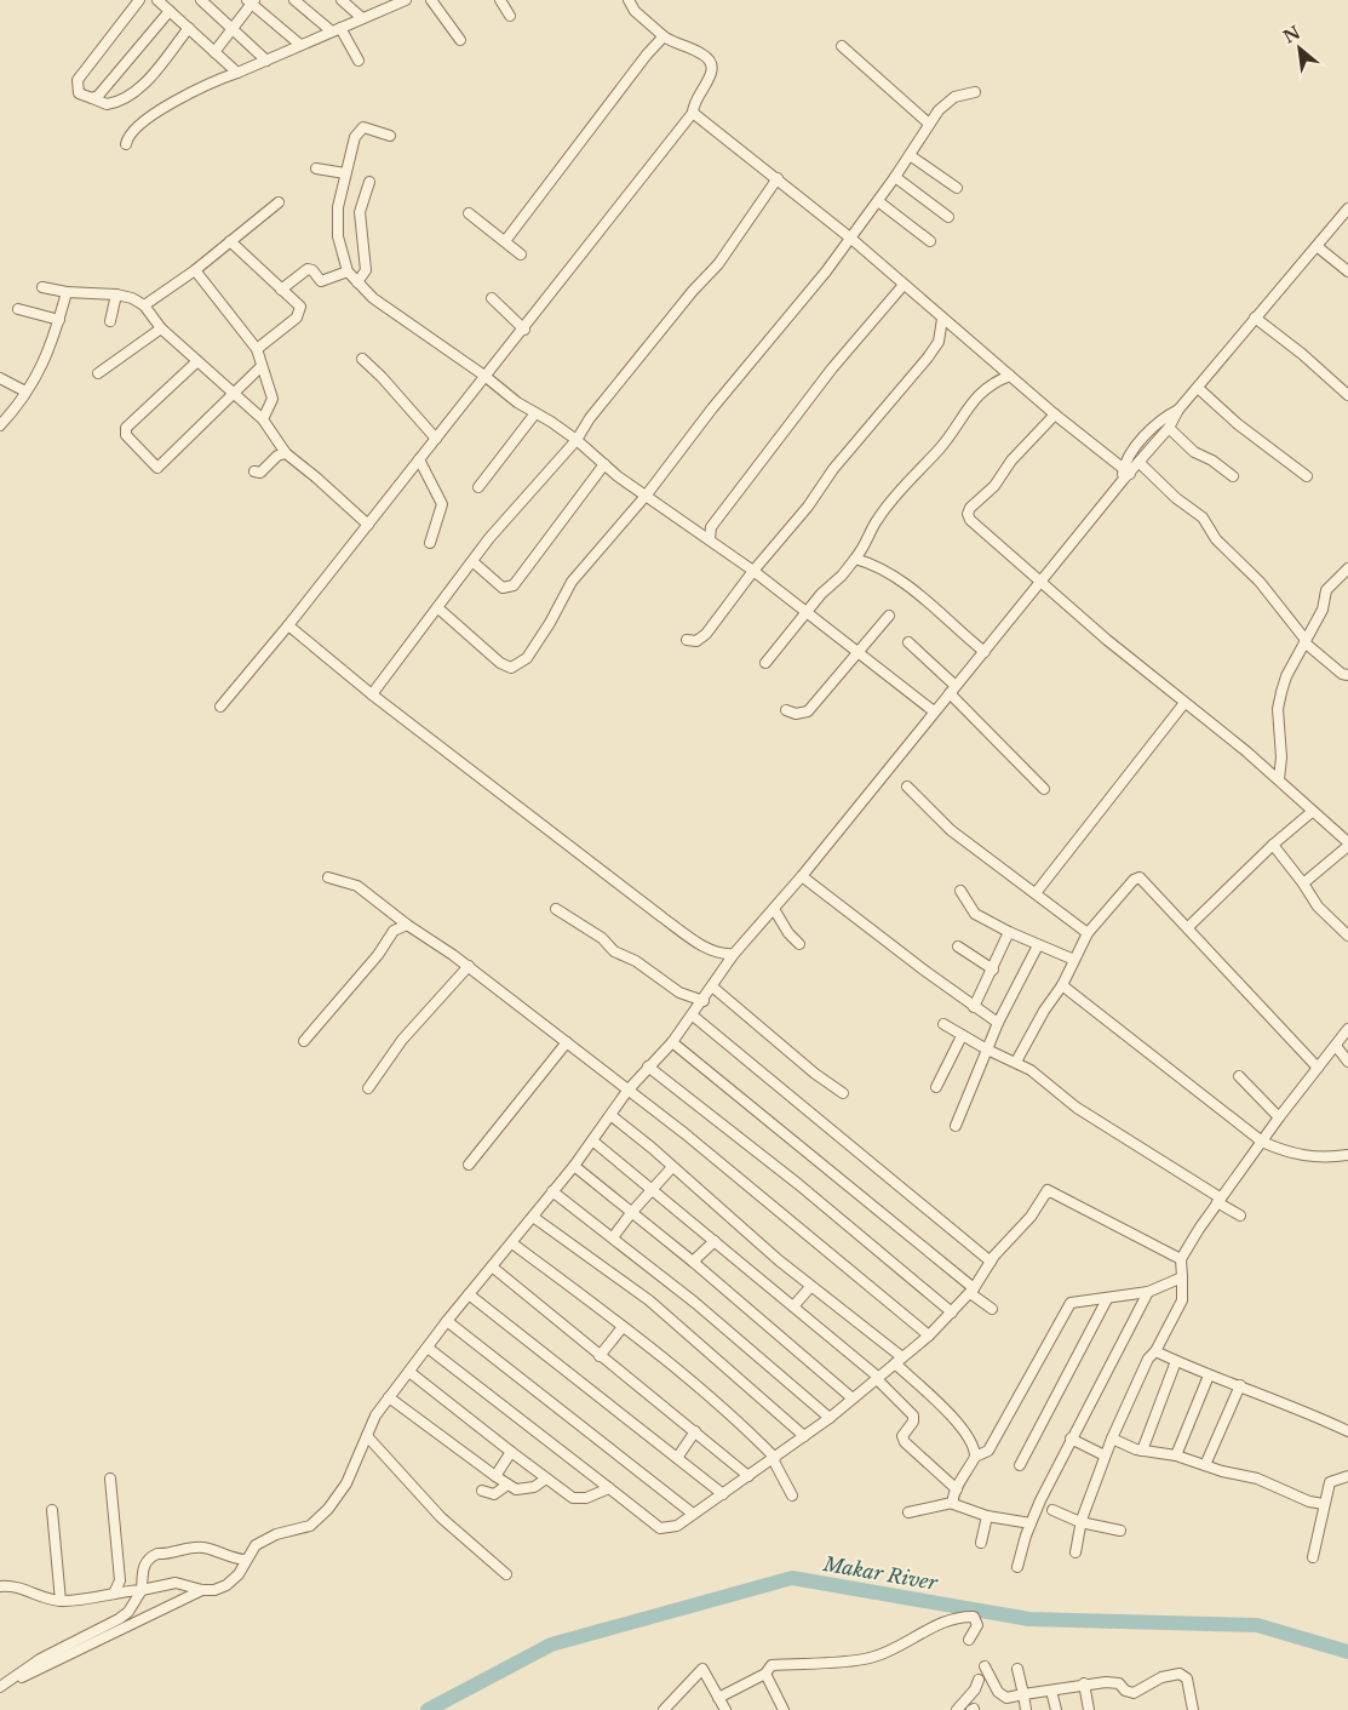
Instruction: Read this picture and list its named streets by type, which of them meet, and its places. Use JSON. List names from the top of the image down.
{
  "water": ["Makar River"],
  "north": "top left"
}
